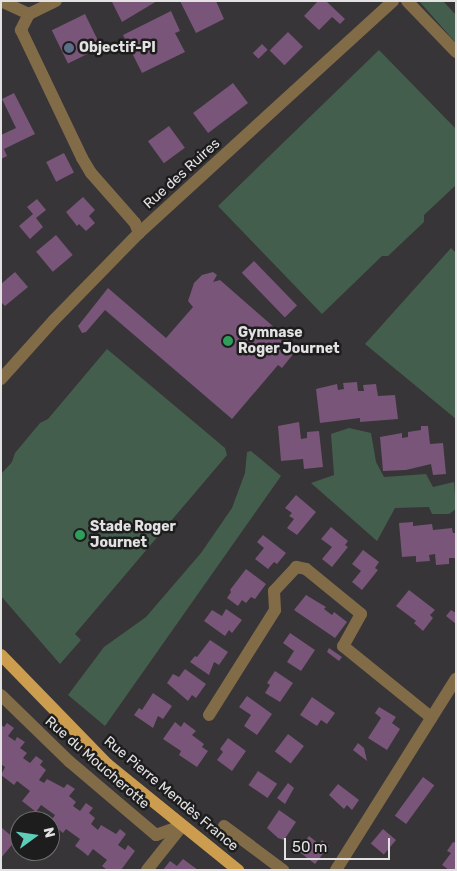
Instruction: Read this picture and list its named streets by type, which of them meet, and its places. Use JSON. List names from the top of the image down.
{
  "streets": {
    "main road": ["Rue Pierre Mendès France"],
    "street": ["Rue des Ruires", "Rue du Moucherotte"]
  },
  "crossings": [
    ["Rue du Moucherotte", "Rue Pierre Mendès France"]
  ],
  "places": ["Objectif-PI", "Gymnase Roger Journet", "Stade Roger Journet"],
  "scale_bar": "50 m",
  "north": "right"
}
